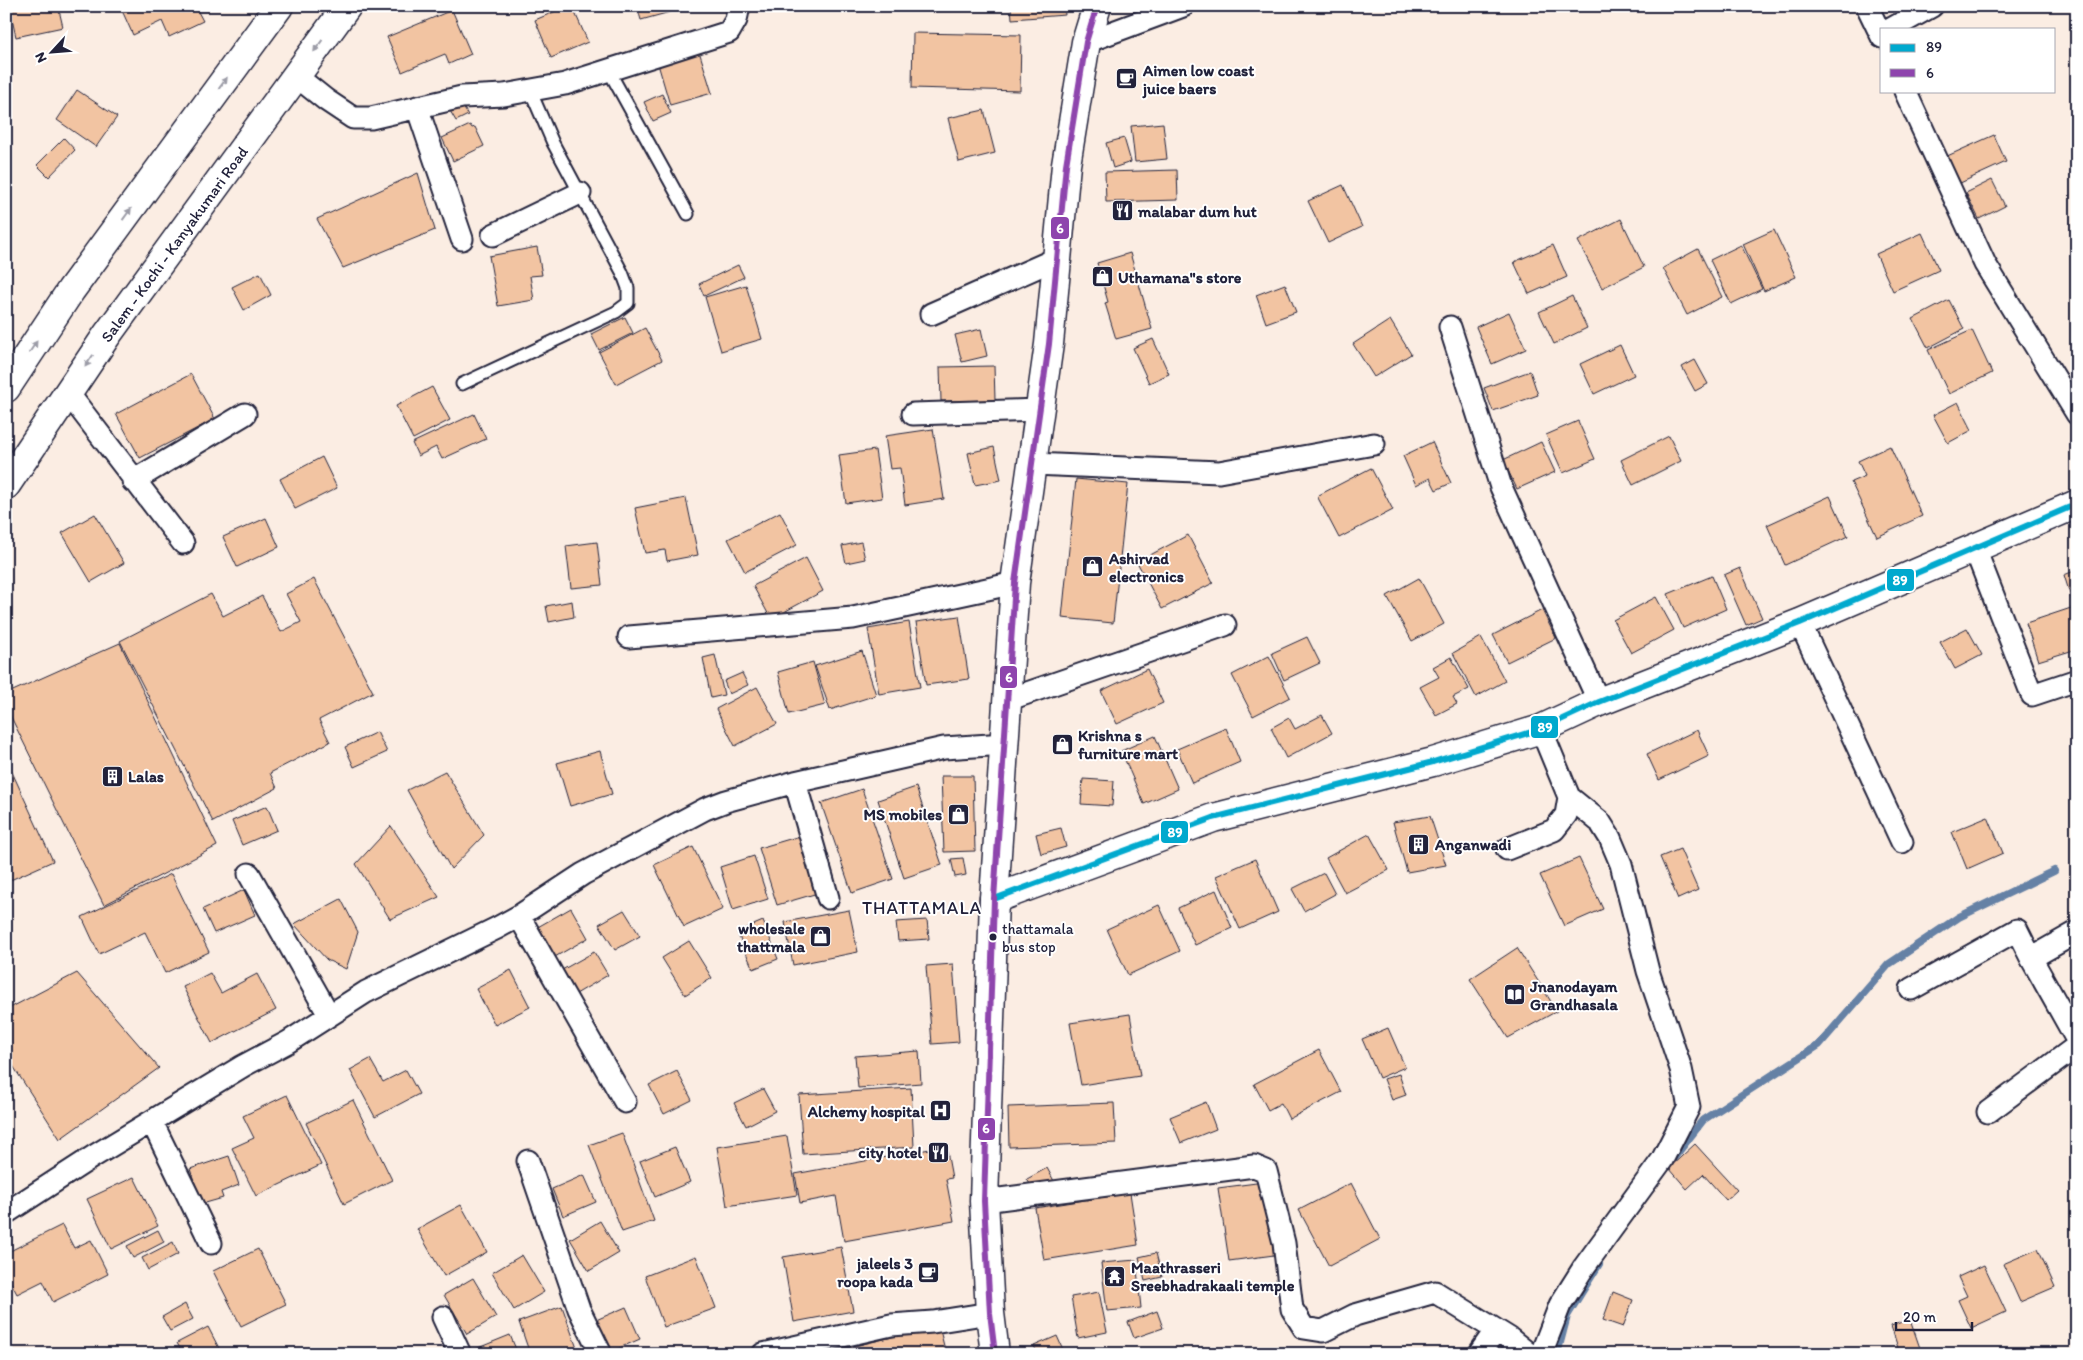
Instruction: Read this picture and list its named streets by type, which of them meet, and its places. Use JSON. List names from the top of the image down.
{
  "streets": {
    "main road": ["Salem - Kochi - Kanyakumari Road"]
  },
  "districts": ["THATTAMALA"],
  "places": {
    "cafe": ["Aimen low coast juice baers", "jaleels 3 roopa kada"],
    "restaurant": ["malabar dum hut", "city hotel"],
    "shop": [
      "Uthamana\"s store",
      "Ashirvad electronics",
      "Krishna s furniture mart",
      "MS mobiles",
      "wholesale thattmala"
    ],
    "building": ["Lalas", "Anganwadi"],
    "other": ["thattamala bus stop"],
    "library": ["Jnanodayam Grandhasala"],
    "hospital": ["Alchemy hospital"],
    "temple": ["Maathrasseri Sreebhadrakaali temple"]
  },
  "lines": ["transit line 6", "transit line 89"],
  "legend": ["89", "6"],
  "scale_bar": "20 m",
  "north": "bottom left"
}
